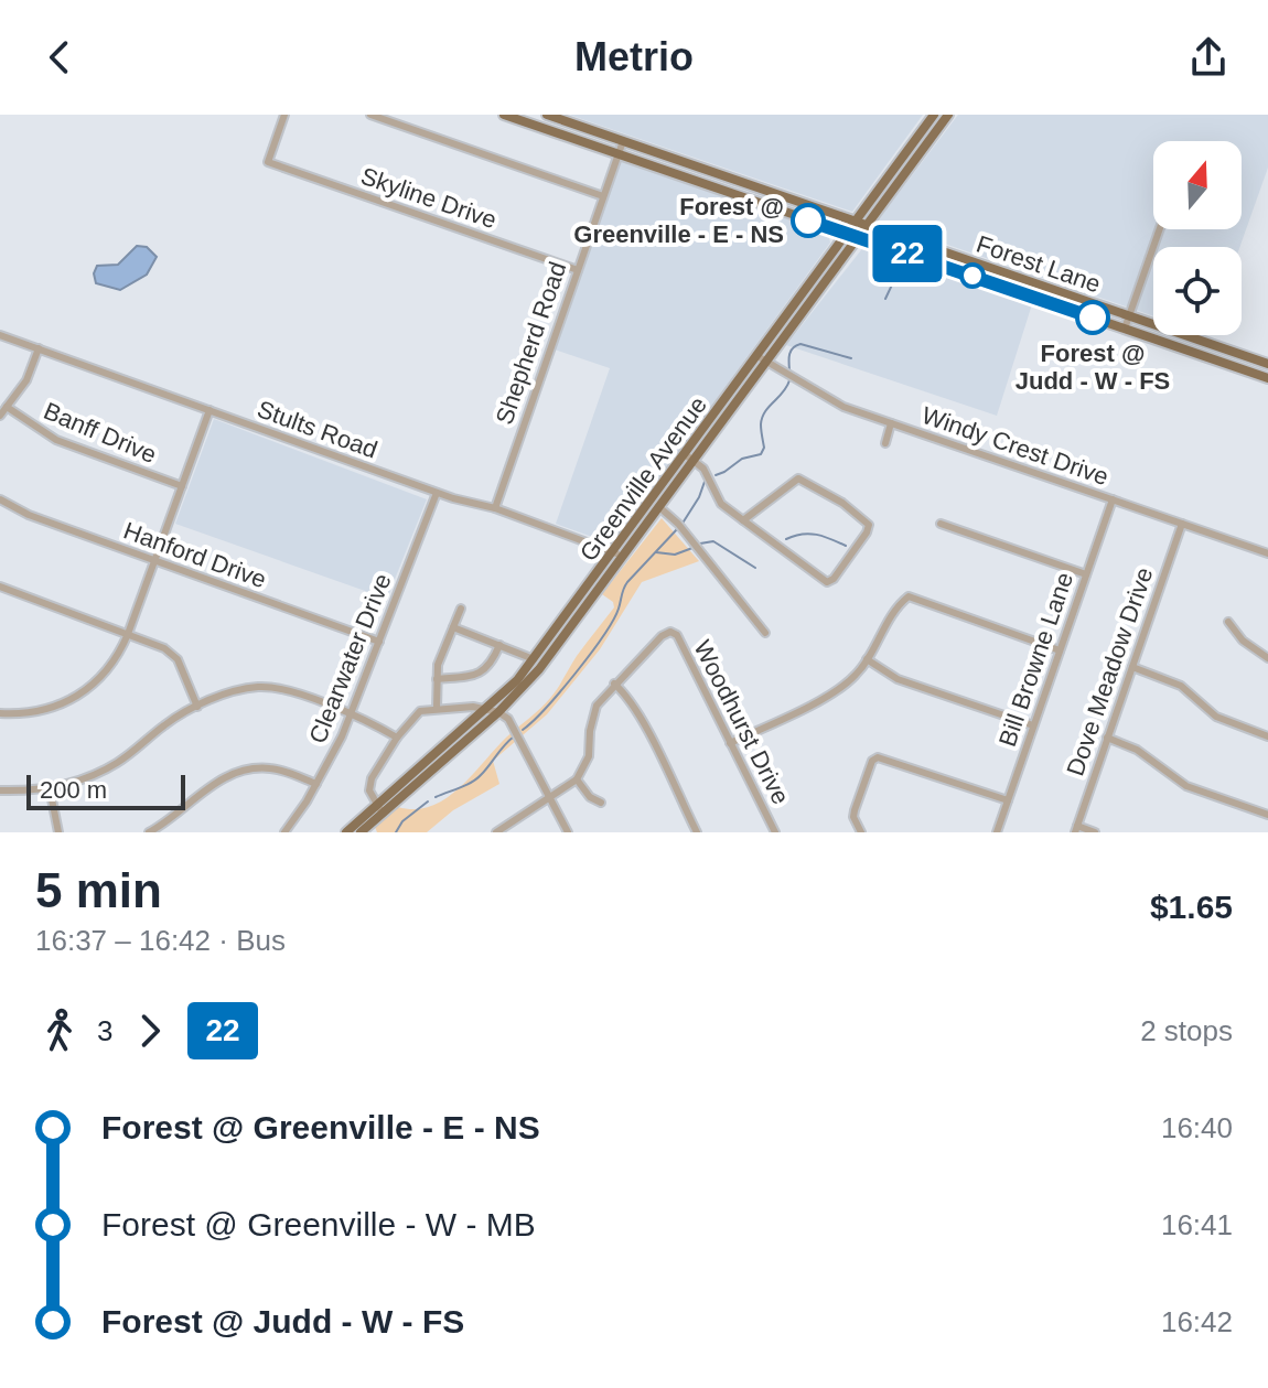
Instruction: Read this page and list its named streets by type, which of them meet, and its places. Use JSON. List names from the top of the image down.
{
  "streets": {
    "main road": ["Forest Lane", "Greenville Avenue"],
    "street": [
      "Skyline Drive",
      "Shepherd Road",
      "Stults Road",
      "Banff Drive",
      "Windy Crest Drive",
      "Hanford Drive",
      "Clearwater Drive",
      "Bill Browne Lane",
      "Dove Meadow Drive",
      "Woodhurst Drive"
    ]
  },
  "crossings": [
    ["Skyline Drive", "Shepherd Road"],
    ["Forest Lane", "Shepherd Road"],
    ["Forest Lane", "Greenville Avenue"],
    ["Shepherd Road", "Stults Road"],
    ["Stults Road", "Greenville Avenue"],
    ["Stults Road", "Clearwater Drive"],
    ["Windy Crest Drive", "Greenville Avenue"],
    ["Windy Crest Drive", "Bill Browne Lane"],
    ["Windy Crest Drive", "Dove Meadow Drive"],
    ["Hanford Drive", "Clearwater Drive"]
  ],
  "places": ["Forest @ Greenville - E - NS", "Forest @ Judd - W - FS"],
  "lines": ["bus line 22"],
  "scale_bar": "200 m",
  "north": "top",
  "page": {
    "header": "Metrio",
    "on_map": "22",
    "scale": "200 m",
    "heading": ["5 min", "16:37 – 16:42 · Bus", "$1.65"],
    "legs": ["3", "22", "2 stops"],
    "list": [
      {
        "name": "Forest @ Greenville - E - NS",
        "value": "16:40"
      },
      {
        "name": "Forest @ Greenville - W - MB",
        "value": "16:41"
      },
      {
        "name": "Forest @ Judd - W - FS",
        "value": "16:42"
      }
    ]
  }
}
